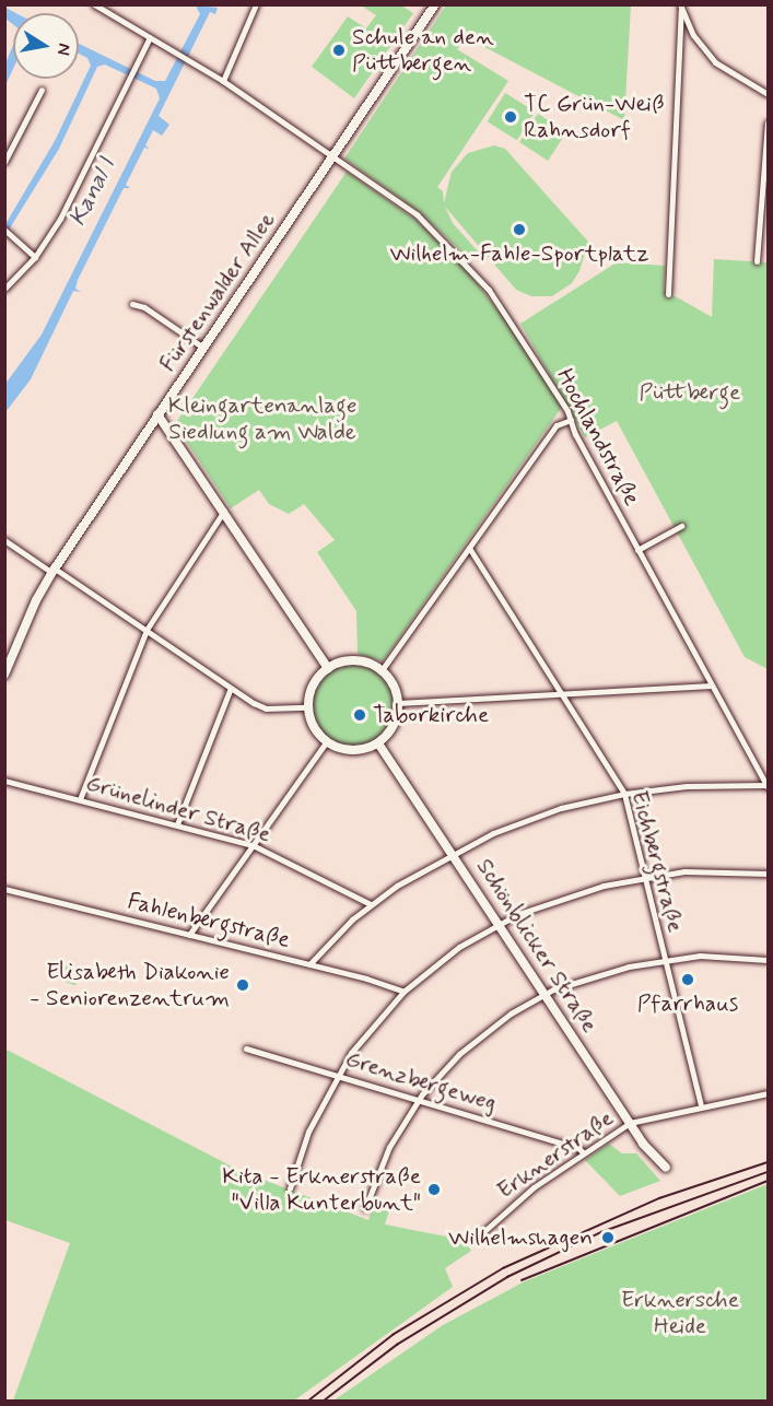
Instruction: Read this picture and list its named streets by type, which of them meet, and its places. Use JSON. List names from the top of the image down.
{
  "streets": {
    "street": [
      "Fürstenwalder Allee",
      "Hochlandstraße",
      "Grünelinder Straße",
      "Eichbergstraße",
      "Fahlenbergstraße",
      "Schönblicker Straße",
      "Grenzbergeweg",
      "Erknerstraße"
    ]
  },
  "crossings": [
    ["Fürstenwalder Allee", "Hochlandstraße"],
    ["Eichbergstraße", "Erknerstraße"],
    ["Schönblicker Straße", "Erknerstraße"],
    ["Grenzbergeweg", "Erknerstraße"]
  ],
  "water": ["Kanal I"],
  "parks": ["Püttberge", "Kleingartenanlage Siedlung am Walde", "Erknersche Heide"],
  "places": [
    "Schule an den Püttbergen",
    "TC Grün-Weiß Rahnsdorf",
    "Wilhelm-Fahle-Sportplatz",
    "Taborkirche",
    "Pfarrhaus",
    "Elisabeth Diakonie - Seniorenzentrum",
    "Kita - Erknerstraße \"Villa Kunterbunt\"",
    "Wilhelmshagen"
  ],
  "north": "right"
}
